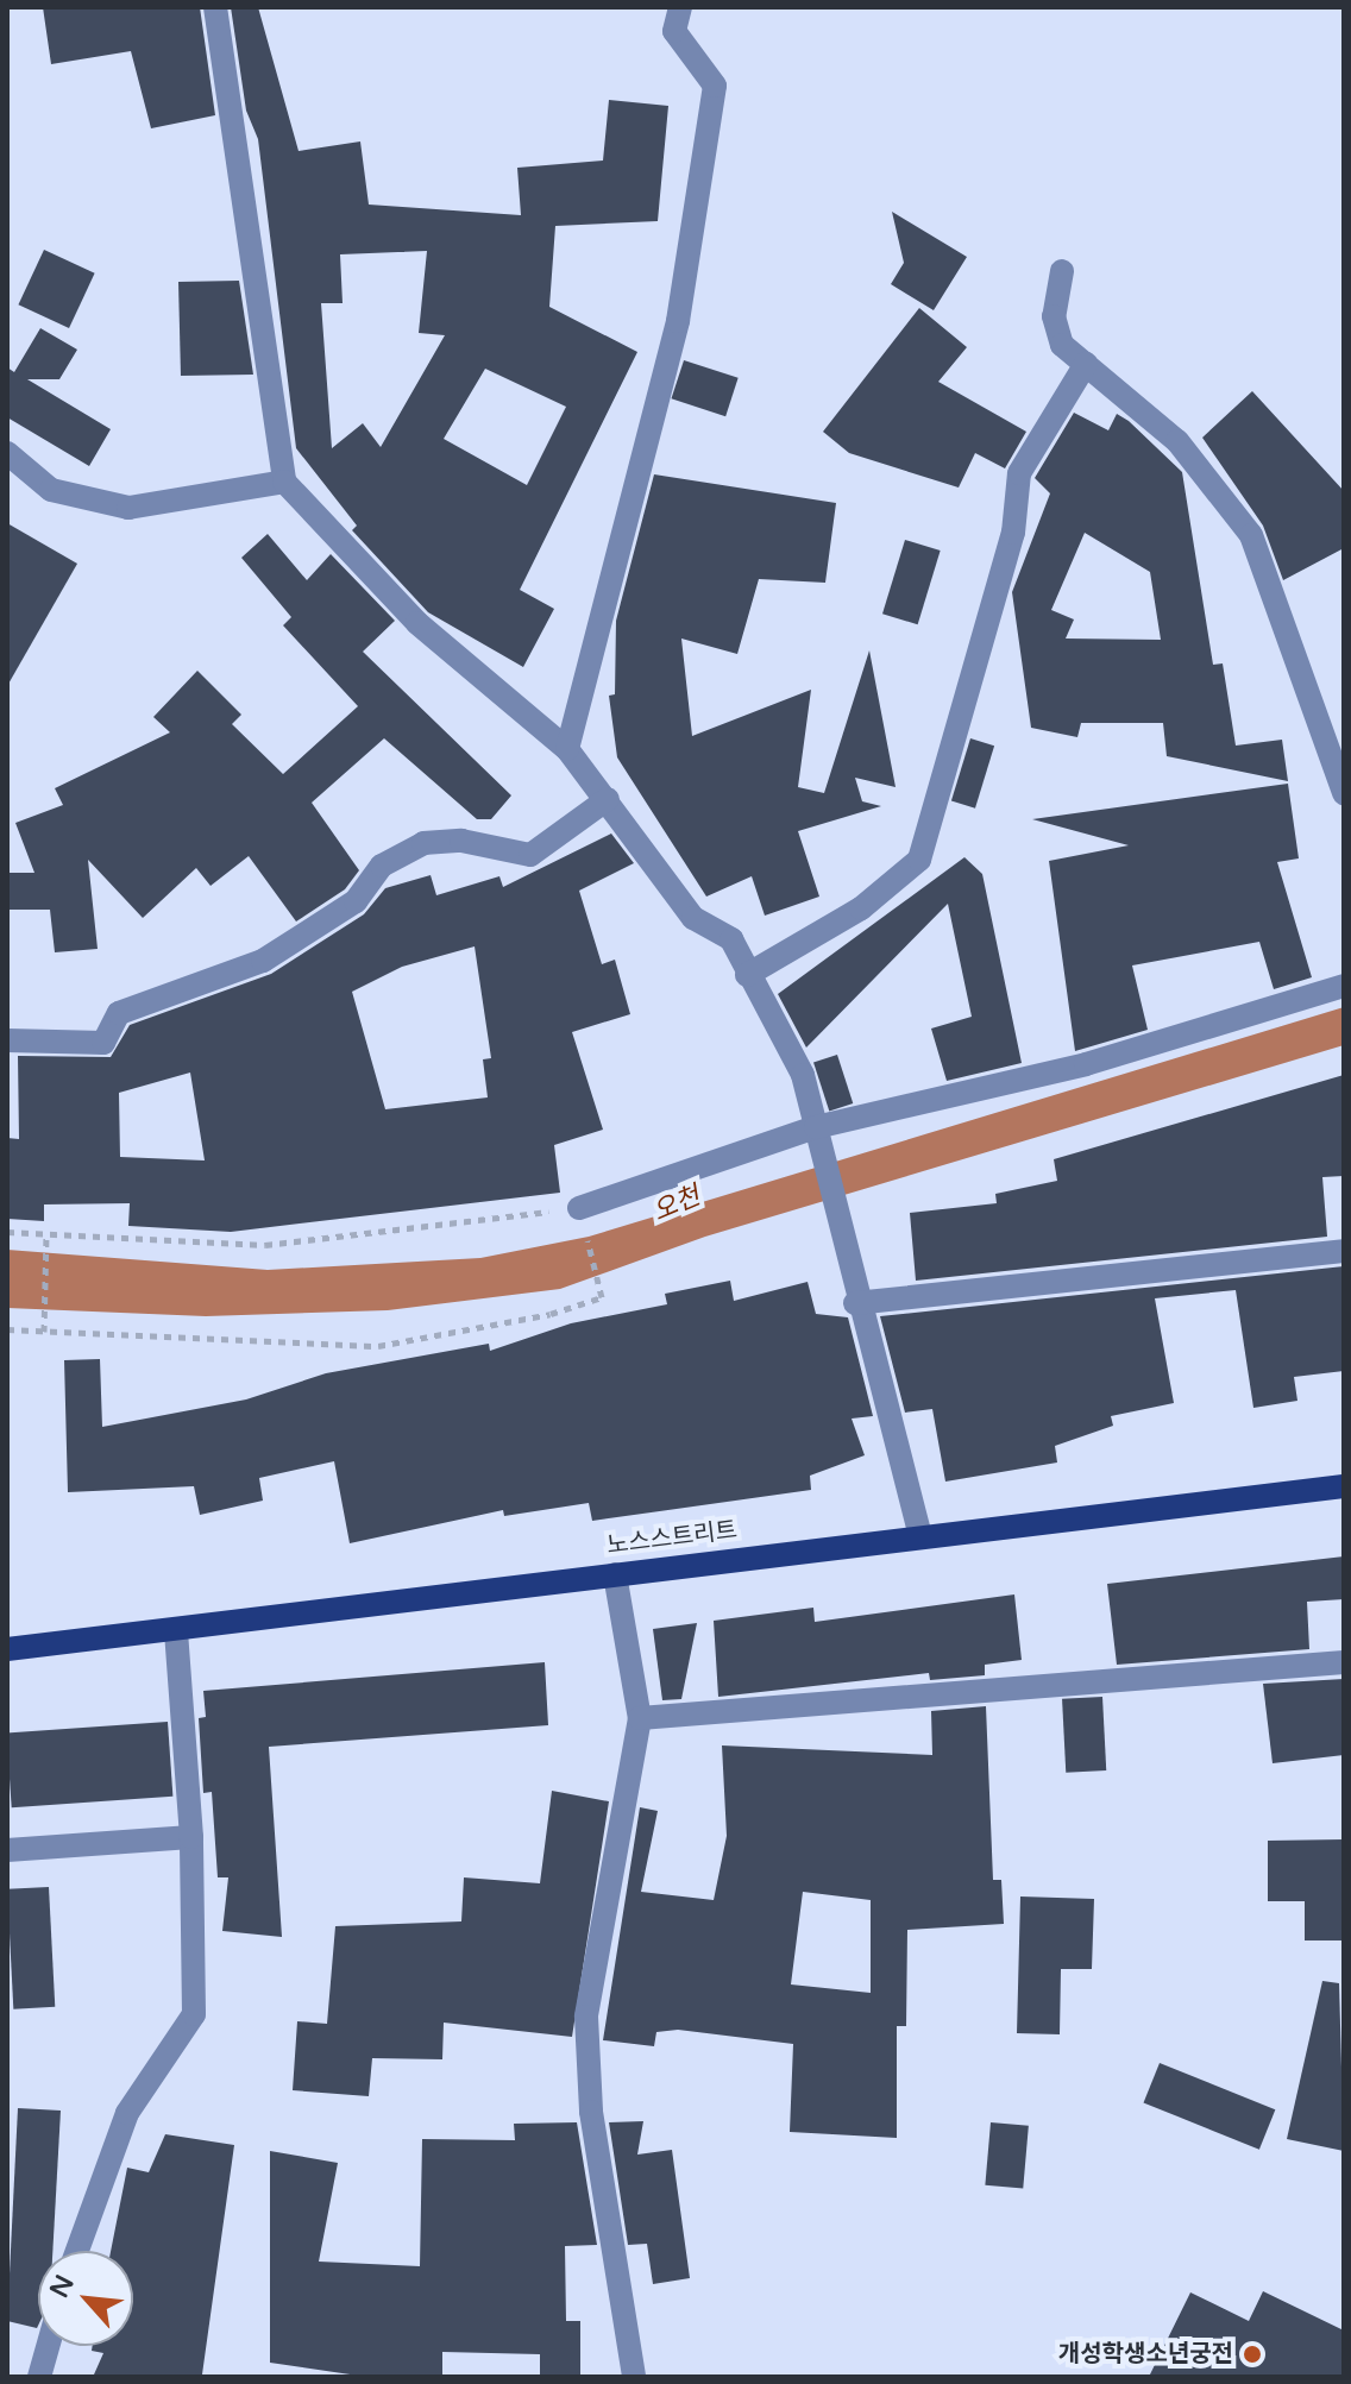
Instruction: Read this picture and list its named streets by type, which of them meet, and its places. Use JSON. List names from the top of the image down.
{
  "streets": {
    "main road": ["노스스트리트"]
  },
  "water": ["오천"],
  "places": ["개성학생소년궁전"],
  "north": "top left"
}
